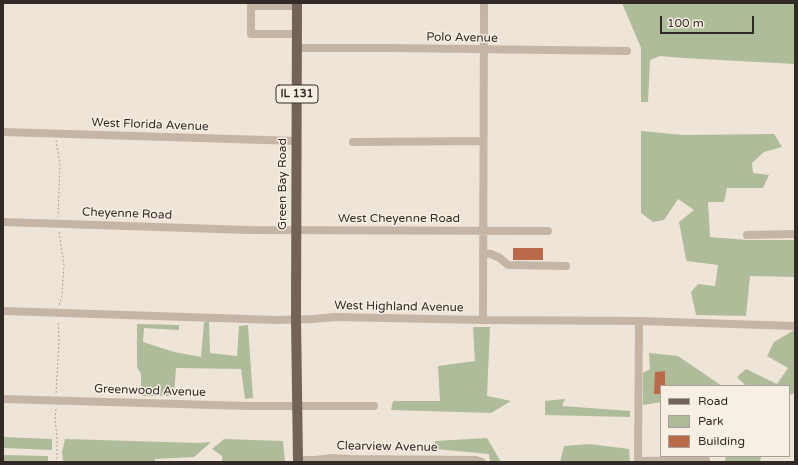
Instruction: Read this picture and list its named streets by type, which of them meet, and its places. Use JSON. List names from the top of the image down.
{
  "streets": {
    "main road": ["IL 131", "Green Bay Road"],
    "street": [
      "Polo Avenue",
      "West Florida Avenue",
      "Cheyenne Road",
      "West Cheyenne Road",
      "West Highland Avenue",
      "Greenwood Avenue",
      "Clearview Avenue"
    ]
  },
  "crossings": [
    ["Polo Avenue", "IL 131"],
    ["Polo Avenue", "Green Bay Road"],
    ["IL 131", "Green Bay Road"],
    ["IL 131", "West Highland Avenue"],
    ["IL 131", "Greenwood Avenue"],
    ["IL 131", "Clearview Avenue"],
    ["West Florida Avenue", "Green Bay Road"],
    ["Green Bay Road", "West Cheyenne Road"],
    ["Green Bay Road", "West Highland Avenue"],
    ["Cheyenne Road", "West Cheyenne Road"]
  ],
  "legend": ["Road", "Park", "Building"],
  "scale_bar": "100 m"
}
